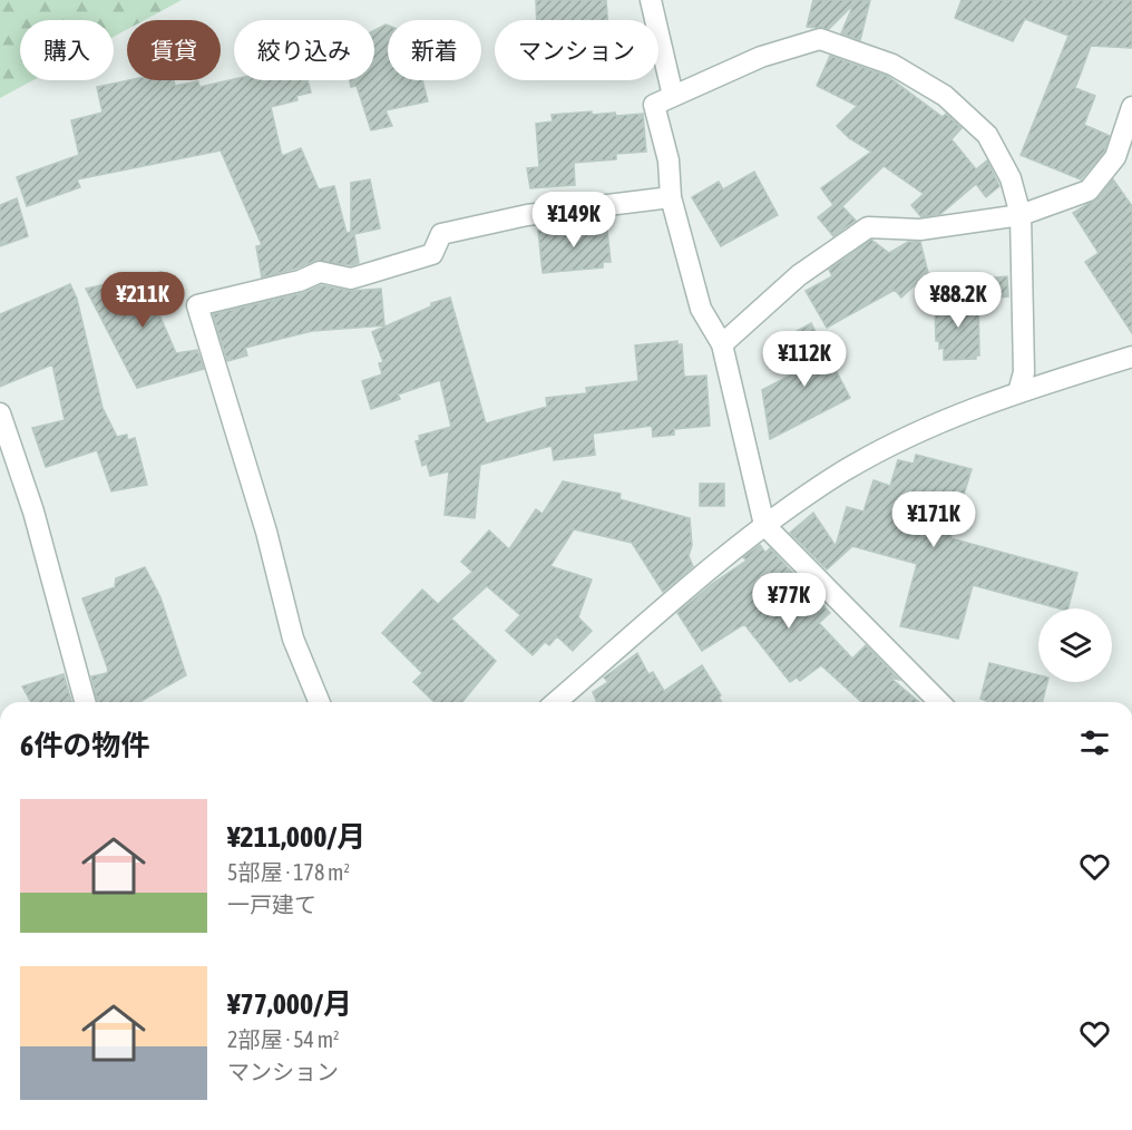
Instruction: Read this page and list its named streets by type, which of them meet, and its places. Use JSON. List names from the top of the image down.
{
  "page": {
    "chip": [
      "購入",
      "賃貸",
      "絞り込み",
      "新着",
      "マンション"
    ],
    "price": [
      "¥149K",
      "¥211K",
      "¥88.2K",
      "¥112K",
      "¥171K",
      "¥77K"
    ],
    "heading": "6件の物件",
    "list": [
      {
        "name": "¥211,000/月",
        "note": "5部屋 · 178 m² · 一戸建て"
      },
      {
        "name": "¥77,000/月",
        "note": "2部屋 · 54 m² · マンション"
      }
    ]
  }
}
